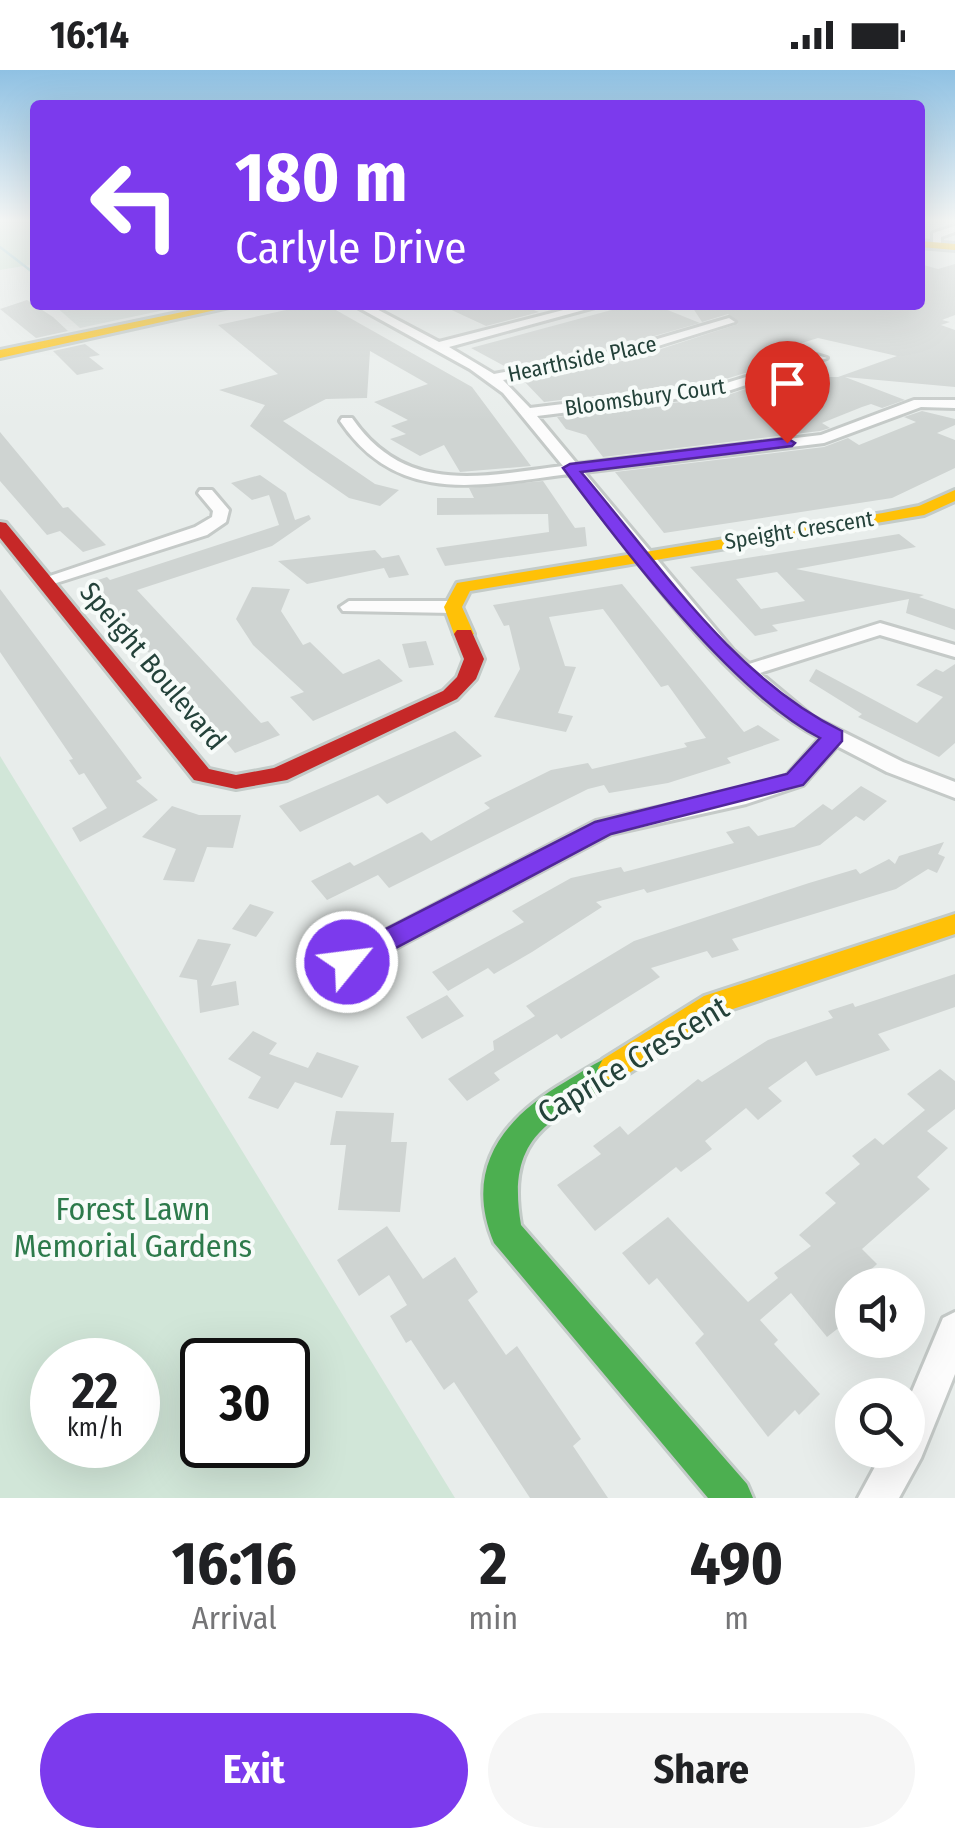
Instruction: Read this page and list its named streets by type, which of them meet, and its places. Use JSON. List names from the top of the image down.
{
  "streets": {
    "street": [
      "Hearthside Place",
      "Bloomsbury Court",
      "Speight Crescent",
      "Speight Boulevard",
      "Caprice Crescent"
    ]
  },
  "parks": ["Forest Lawn Memorial Gardens"],
  "page": {
    "status": "16:14",
    "turn": ["180 m", "Carlyle Drive"],
    "speed": "22 km/h",
    "limit": "30",
    "eta": [
      "16:16",
      "Arrival",
      "2",
      "min",
      "490",
      "m"
    ],
    "buttons": ["Exit", "Share"]
  }
}
